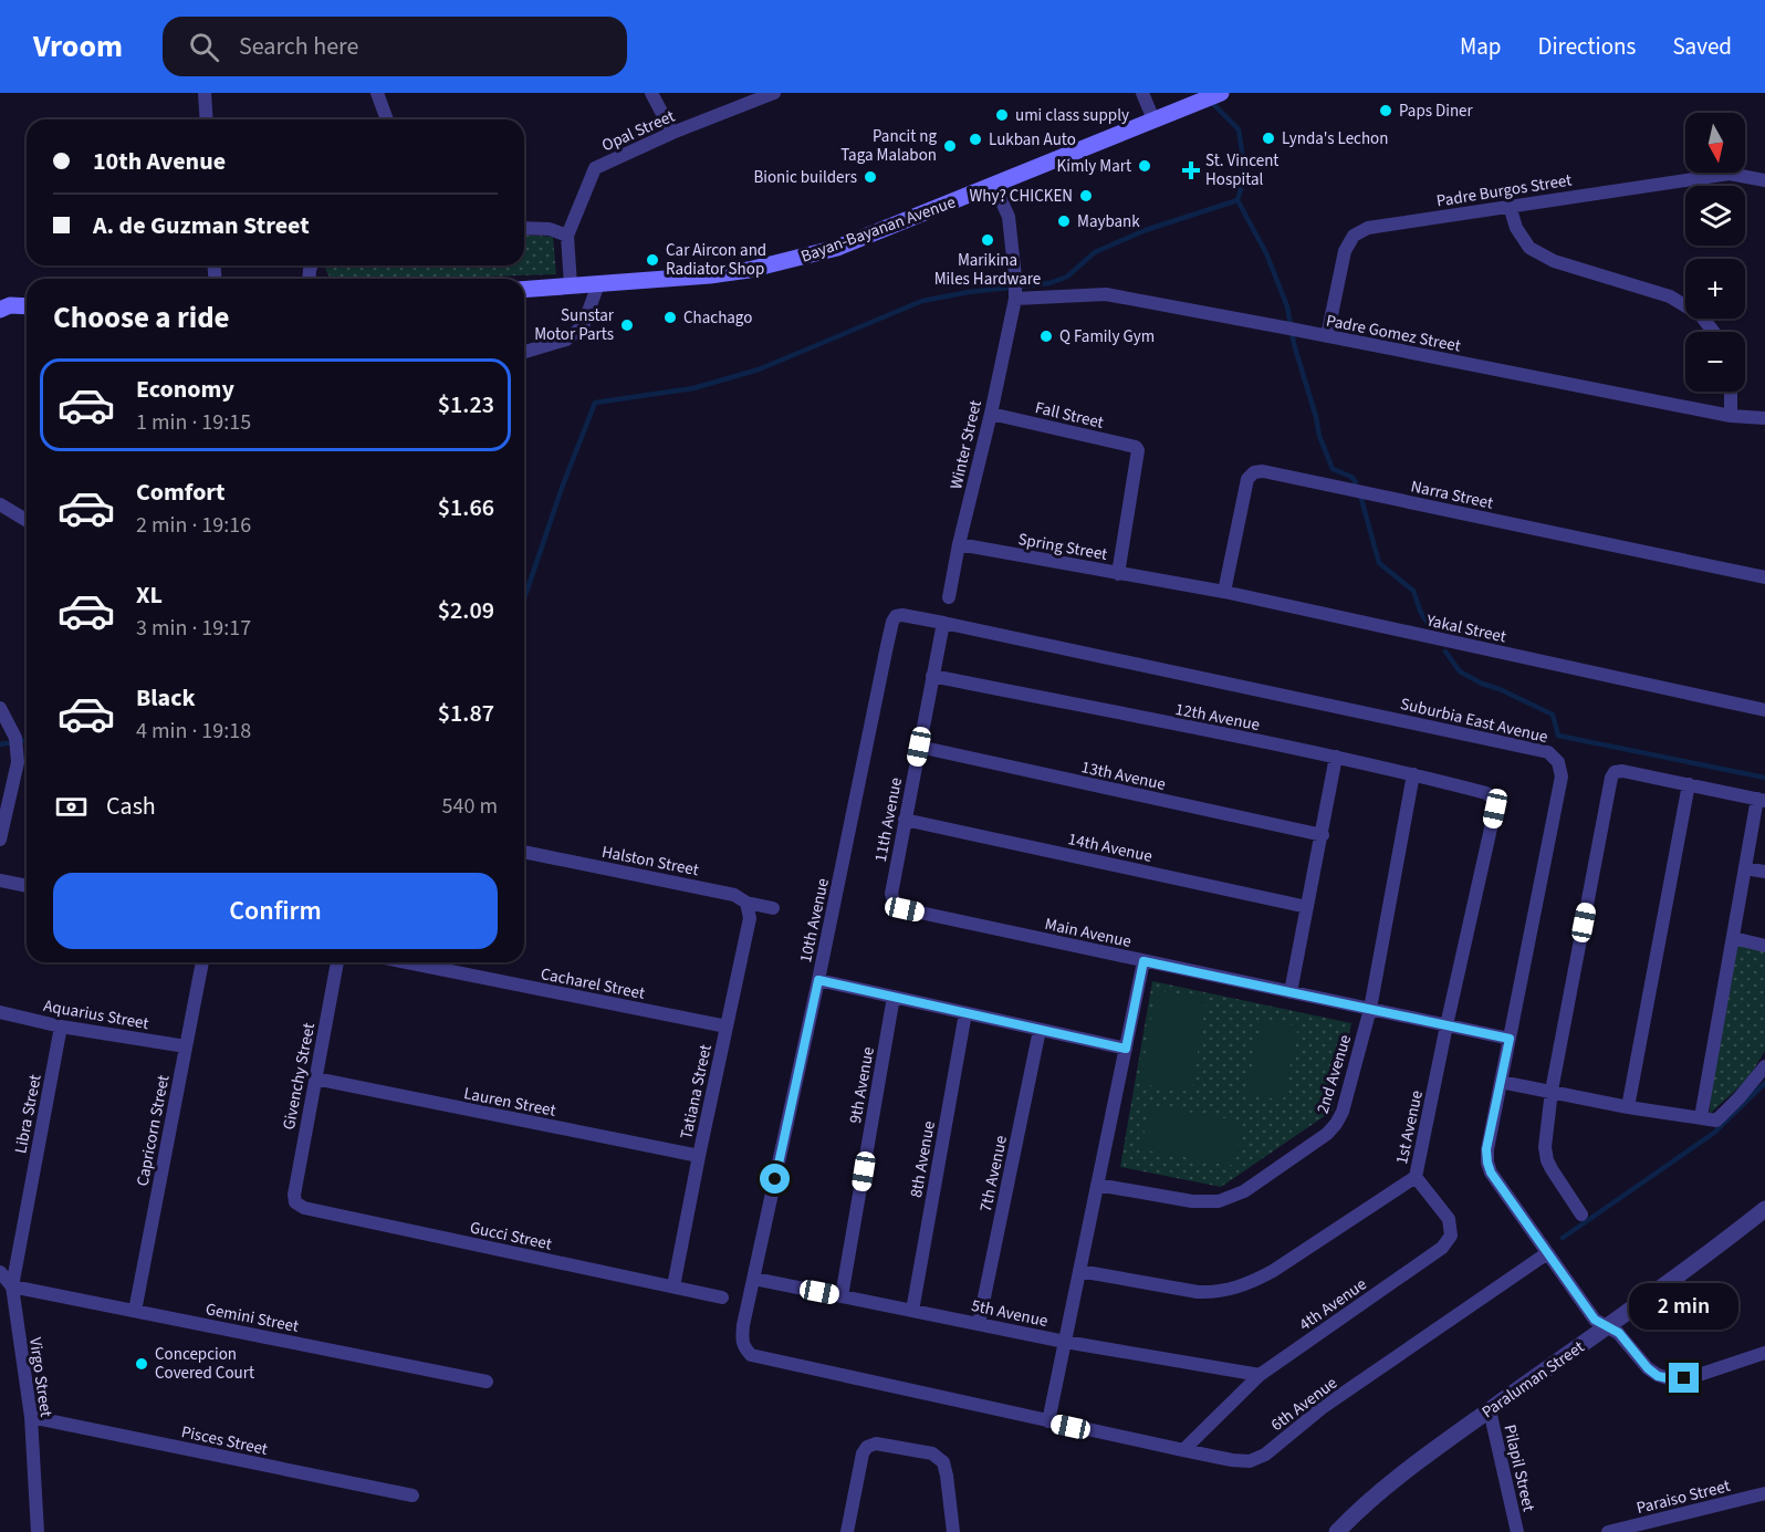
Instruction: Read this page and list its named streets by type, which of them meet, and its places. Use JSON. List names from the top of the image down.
{
  "streets": {
    "main road": ["Bayan-Bayanan Avenue"],
    "street": [
      "Opal Street",
      "Padre Burgos Street",
      "Padre Gomez Street",
      "Fall Street",
      "Winter Street",
      "Narra Street",
      "Spring Street",
      "Yakal Street",
      "12th Avenue",
      "Suburbia East Avenue",
      "13th Avenue",
      "11th Avenue",
      "14th Avenue",
      "Halston Street",
      "10th Avenue",
      "Main Avenue",
      "Cacharel Street",
      "Aquarius Street",
      "2nd Avenue",
      "Givenchy Street",
      "9th Avenue",
      "Tatiana Street",
      "Lauren Street",
      "Libra Street",
      "1st Avenue",
      "Capricorn Street",
      "8th Avenue",
      "7th Avenue",
      "Gucci Street",
      "4th Avenue",
      "5th Avenue",
      "Gemini Street",
      "Virgo Street",
      "Paraluman Street",
      "6th Avenue",
      "Pisces Street",
      "Pilapil Street",
      "Paraiso Street"
    ]
  },
  "crossings": [
    ["Opal Street", "Bayan-Bayanan Avenue"],
    ["Padre Burgos Street", "Padre Gomez Street"],
    ["Padre Gomez Street", "Winter Street"],
    ["Fall Street", "Winter Street"],
    ["Fall Street", "Spring Street"],
    ["Winter Street", "Spring Street"],
    ["Narra Street", "Yakal Street"],
    ["Spring Street", "Yakal Street"],
    ["12th Avenue", "11th Avenue"],
    ["12th Avenue", "2nd Avenue"],
    ["12th Avenue", "1st Avenue"],
    ["Suburbia East Avenue", "11th Avenue"],
    ["Suburbia East Avenue", "10th Avenue"],
    ["Suburbia East Avenue", "Main Avenue"],
    ["Suburbia East Avenue", "Paraluman Street"],
    ["Suburbia East Avenue", "6th Avenue"],
    ["13th Avenue", "11th Avenue"],
    ["11th Avenue", "14th Avenue"],
    ["11th Avenue", "Main Avenue"],
    ["Halston Street", "Tatiana Street"],
    ["10th Avenue", "5th Avenue"],
    ["10th Avenue", "6th Avenue"],
    ["Main Avenue", "2nd Avenue"],
    ["Main Avenue", "1st Avenue"],
    ["Cacharel Street", "Tatiana Street"],
    ["Aquarius Street", "Libra Street"],
    ["Aquarius Street", "Capricorn Street"],
    ["Givenchy Street", "Lauren Street"],
    ["Givenchy Street", "Gucci Street"],
    ["9th Avenue", "5th Avenue"],
    ["Tatiana Street", "Lauren Street"],
    ["Tatiana Street", "Gucci Street"],
    ["Libra Street", "Gemini Street"],
    ["Libra Street", "Virgo Street"],
    ["1st Avenue", "4th Avenue"],
    ["Capricorn Street", "Gemini Street"],
    ["8th Avenue", "5th Avenue"],
    ["7th Avenue", "5th Avenue"],
    ["4th Avenue", "5th Avenue"],
    ["4th Avenue", "6th Avenue"],
    ["Gemini Street", "Virgo Street"],
    ["Virgo Street", "Pisces Street"],
    ["Paraluman Street", "Pilapil Street"]
  ],
  "places": {
    "other": [
      "Paps Diner",
      "umi class supply",
      "Lynda's Lechon",
      "Lukban Auto",
      "Pancit ng Taga Malabon",
      "Kimly Mart",
      "Bionic builders",
      "Why? CHICKEN",
      "Maybank",
      "Marikina Miles Hardware",
      "Car Aircon and Radiator Shop",
      "Chachago",
      "Sunstar Motor Parts",
      "Q Family Gym",
      "Concepcion Covered Court"
    ],
    "health": ["St. Vincent Hospital"]
  },
  "north": "bottom",
  "page": {
    "header": "Vroom",
    "search": "Search here",
    "nav": ["Map", "Directions", "Saved"],
    "map_buttons": ["+", "−"],
    "banner": ["10th Avenue", "A. de Guzman Street"],
    "heading": "Choose a ride",
    "list": [
      {
        "name": "Economy",
        "note": "1 min · 19:15",
        "value": "$1.23"
      },
      {
        "name": "Comfort",
        "note": "2 min · 19:16",
        "value": "$1.66"
      },
      {
        "name": "XL",
        "note": "3 min · 19:17",
        "value": "$2.09"
      },
      {
        "name": "Black",
        "note": "4 min · 19:18",
        "value": "$1.87"
      }
    ],
    "pay": ["Cash", "540 m"],
    "buttons": "Confirm",
    "bubble": "2 min"
  }
}
